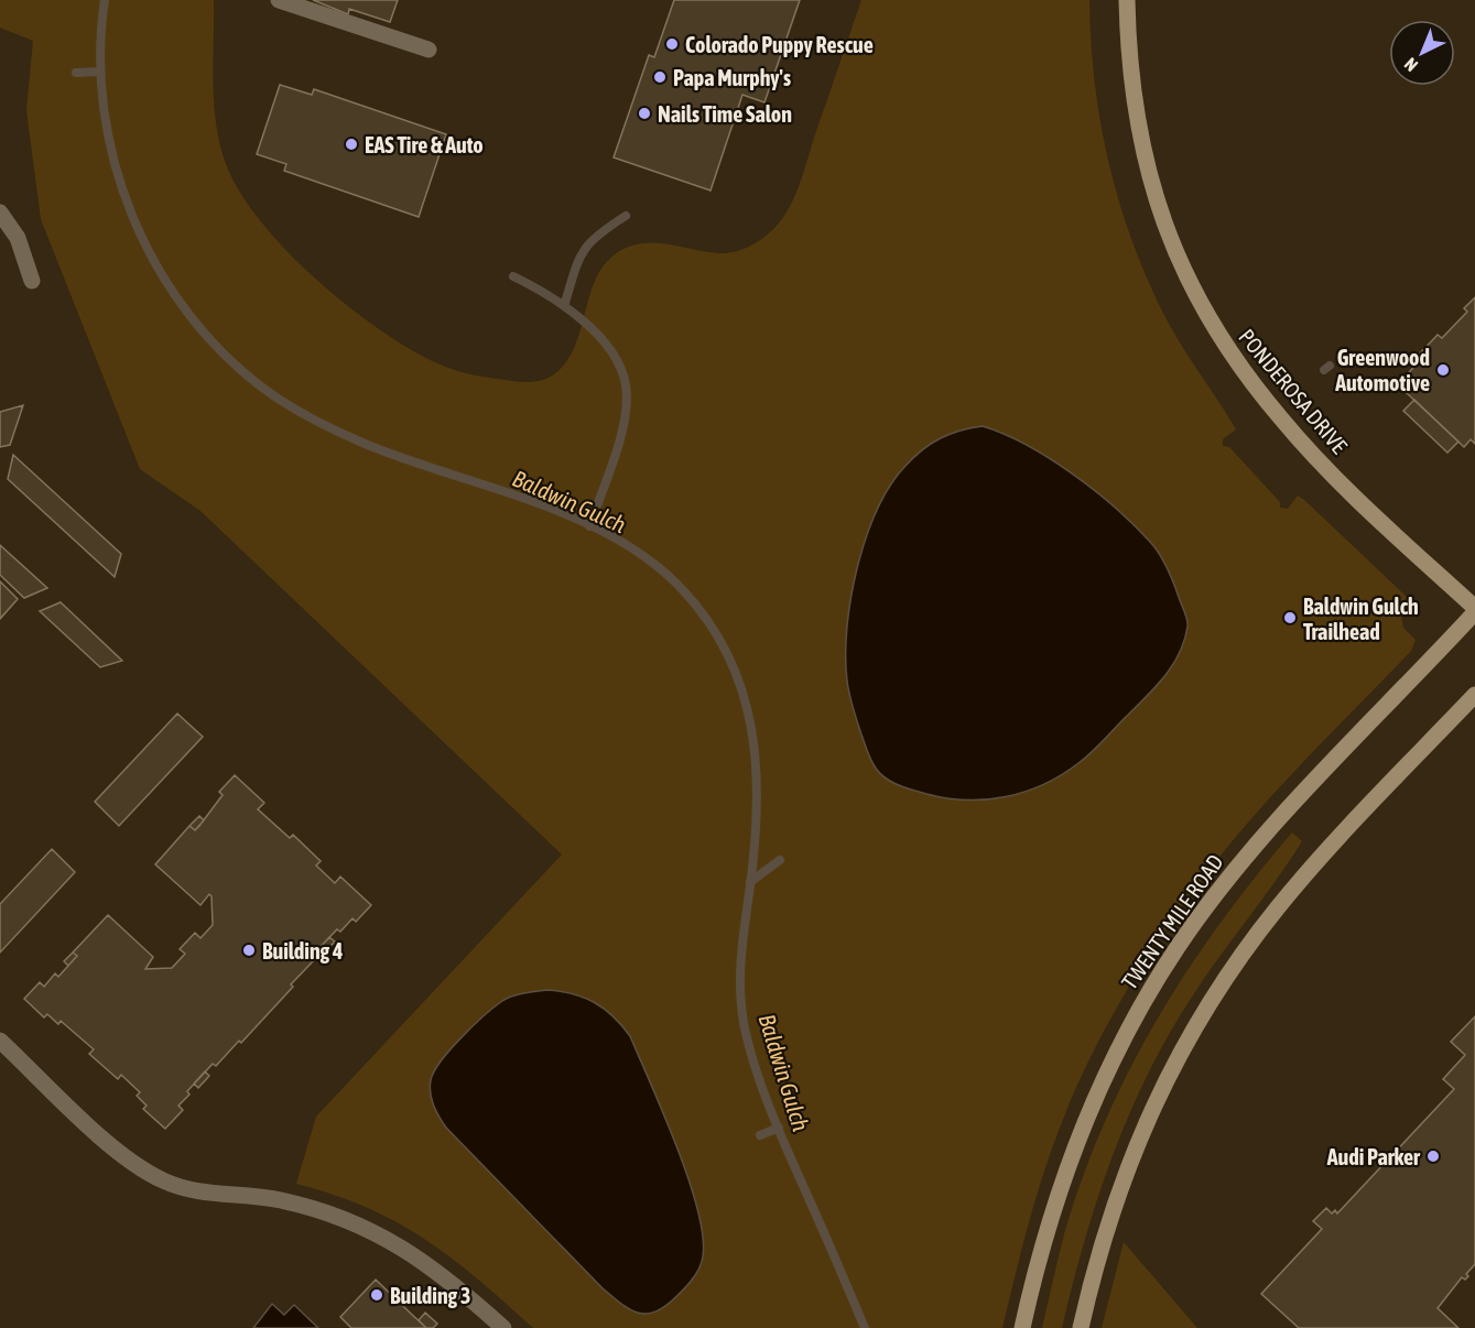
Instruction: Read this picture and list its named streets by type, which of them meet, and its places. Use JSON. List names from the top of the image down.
{
  "streets": {
    "main road": ["PONDEROSA DRIVE", "TWENTY MILE ROAD"]
  },
  "crossings": [
    ["PONDEROSA DRIVE", "TWENTY MILE ROAD"]
  ],
  "water": ["Baldwin Gulch"],
  "places": [
    "Colorado Puppy Rescue",
    "Papa Murphy's",
    "Nails Time Salon",
    "EAS Tire & Auto",
    "Greenwood Automotive",
    "Baldwin Gulch Trailhead",
    "Building 4",
    "Audi Parker",
    "Building 3"
  ],
  "north": "bottom left"
}
